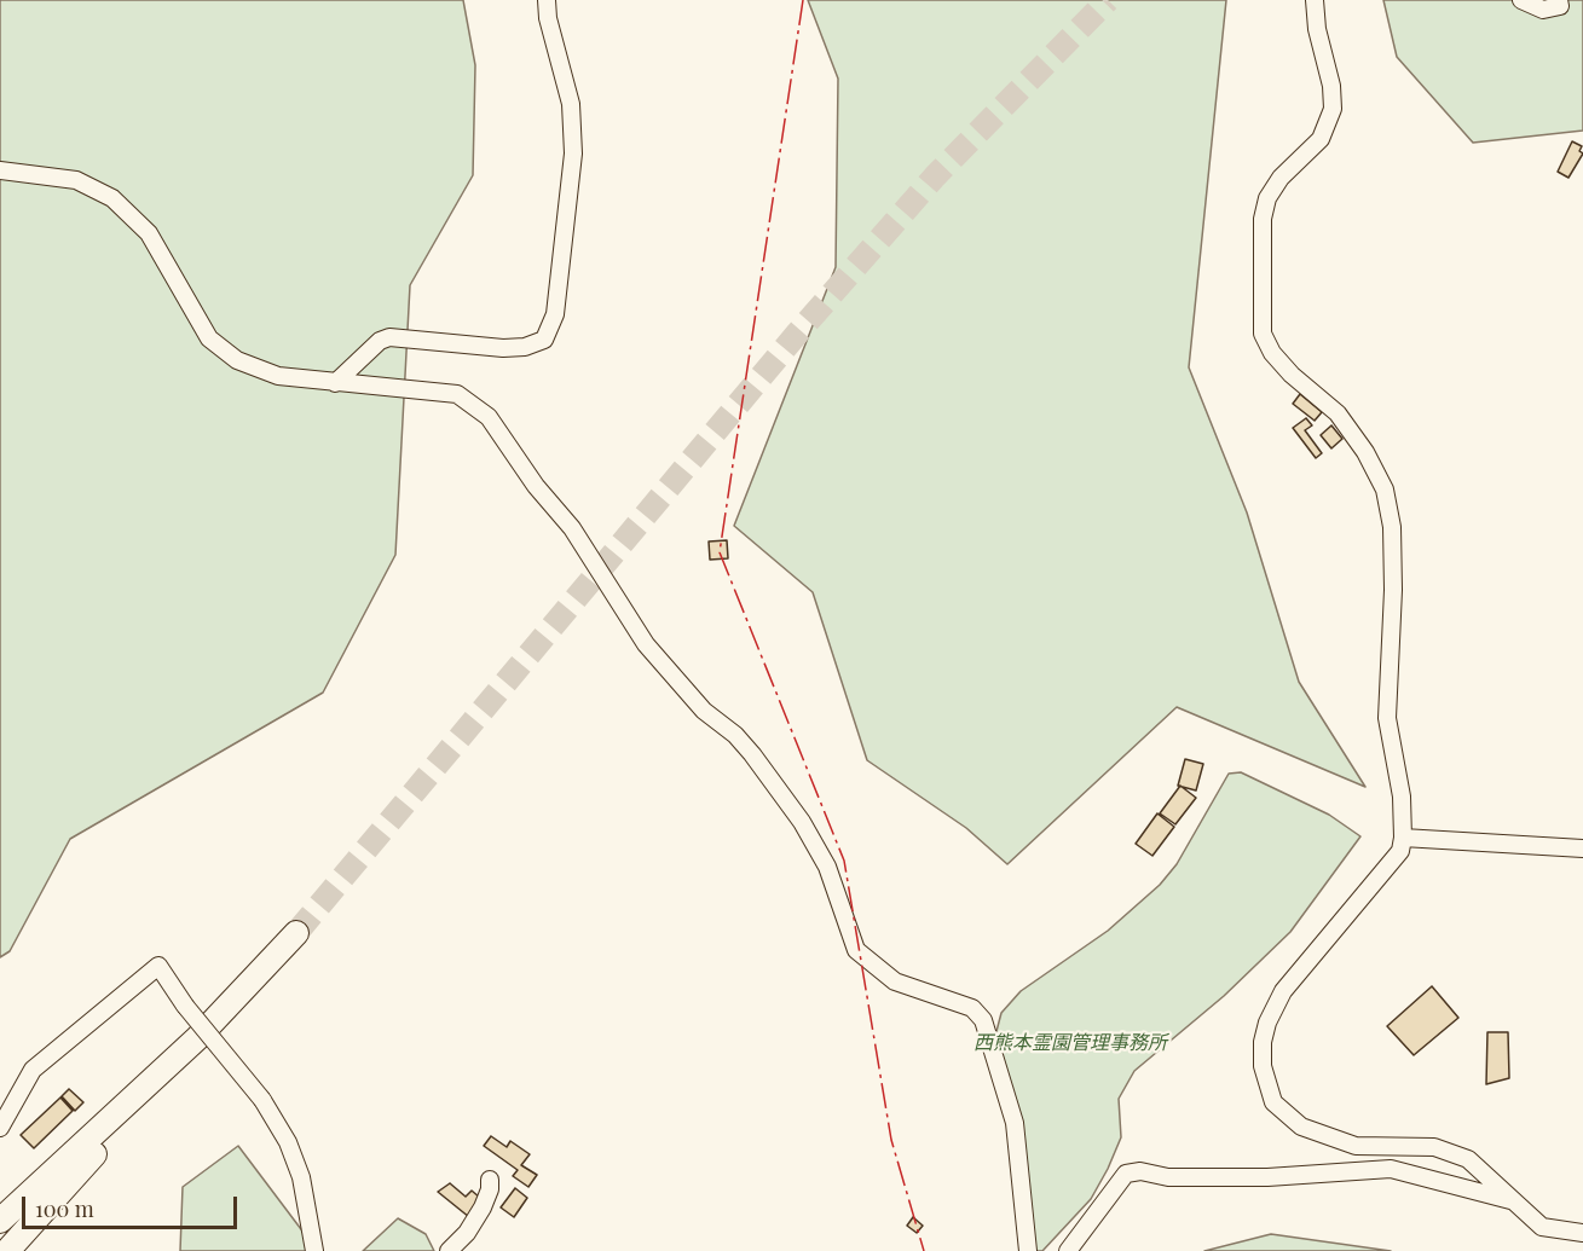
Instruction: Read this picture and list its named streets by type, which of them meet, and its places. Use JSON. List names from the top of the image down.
{
  "parks": ["西熊本霊園管理事務所"],
  "scale_bar": "100 m"
}
